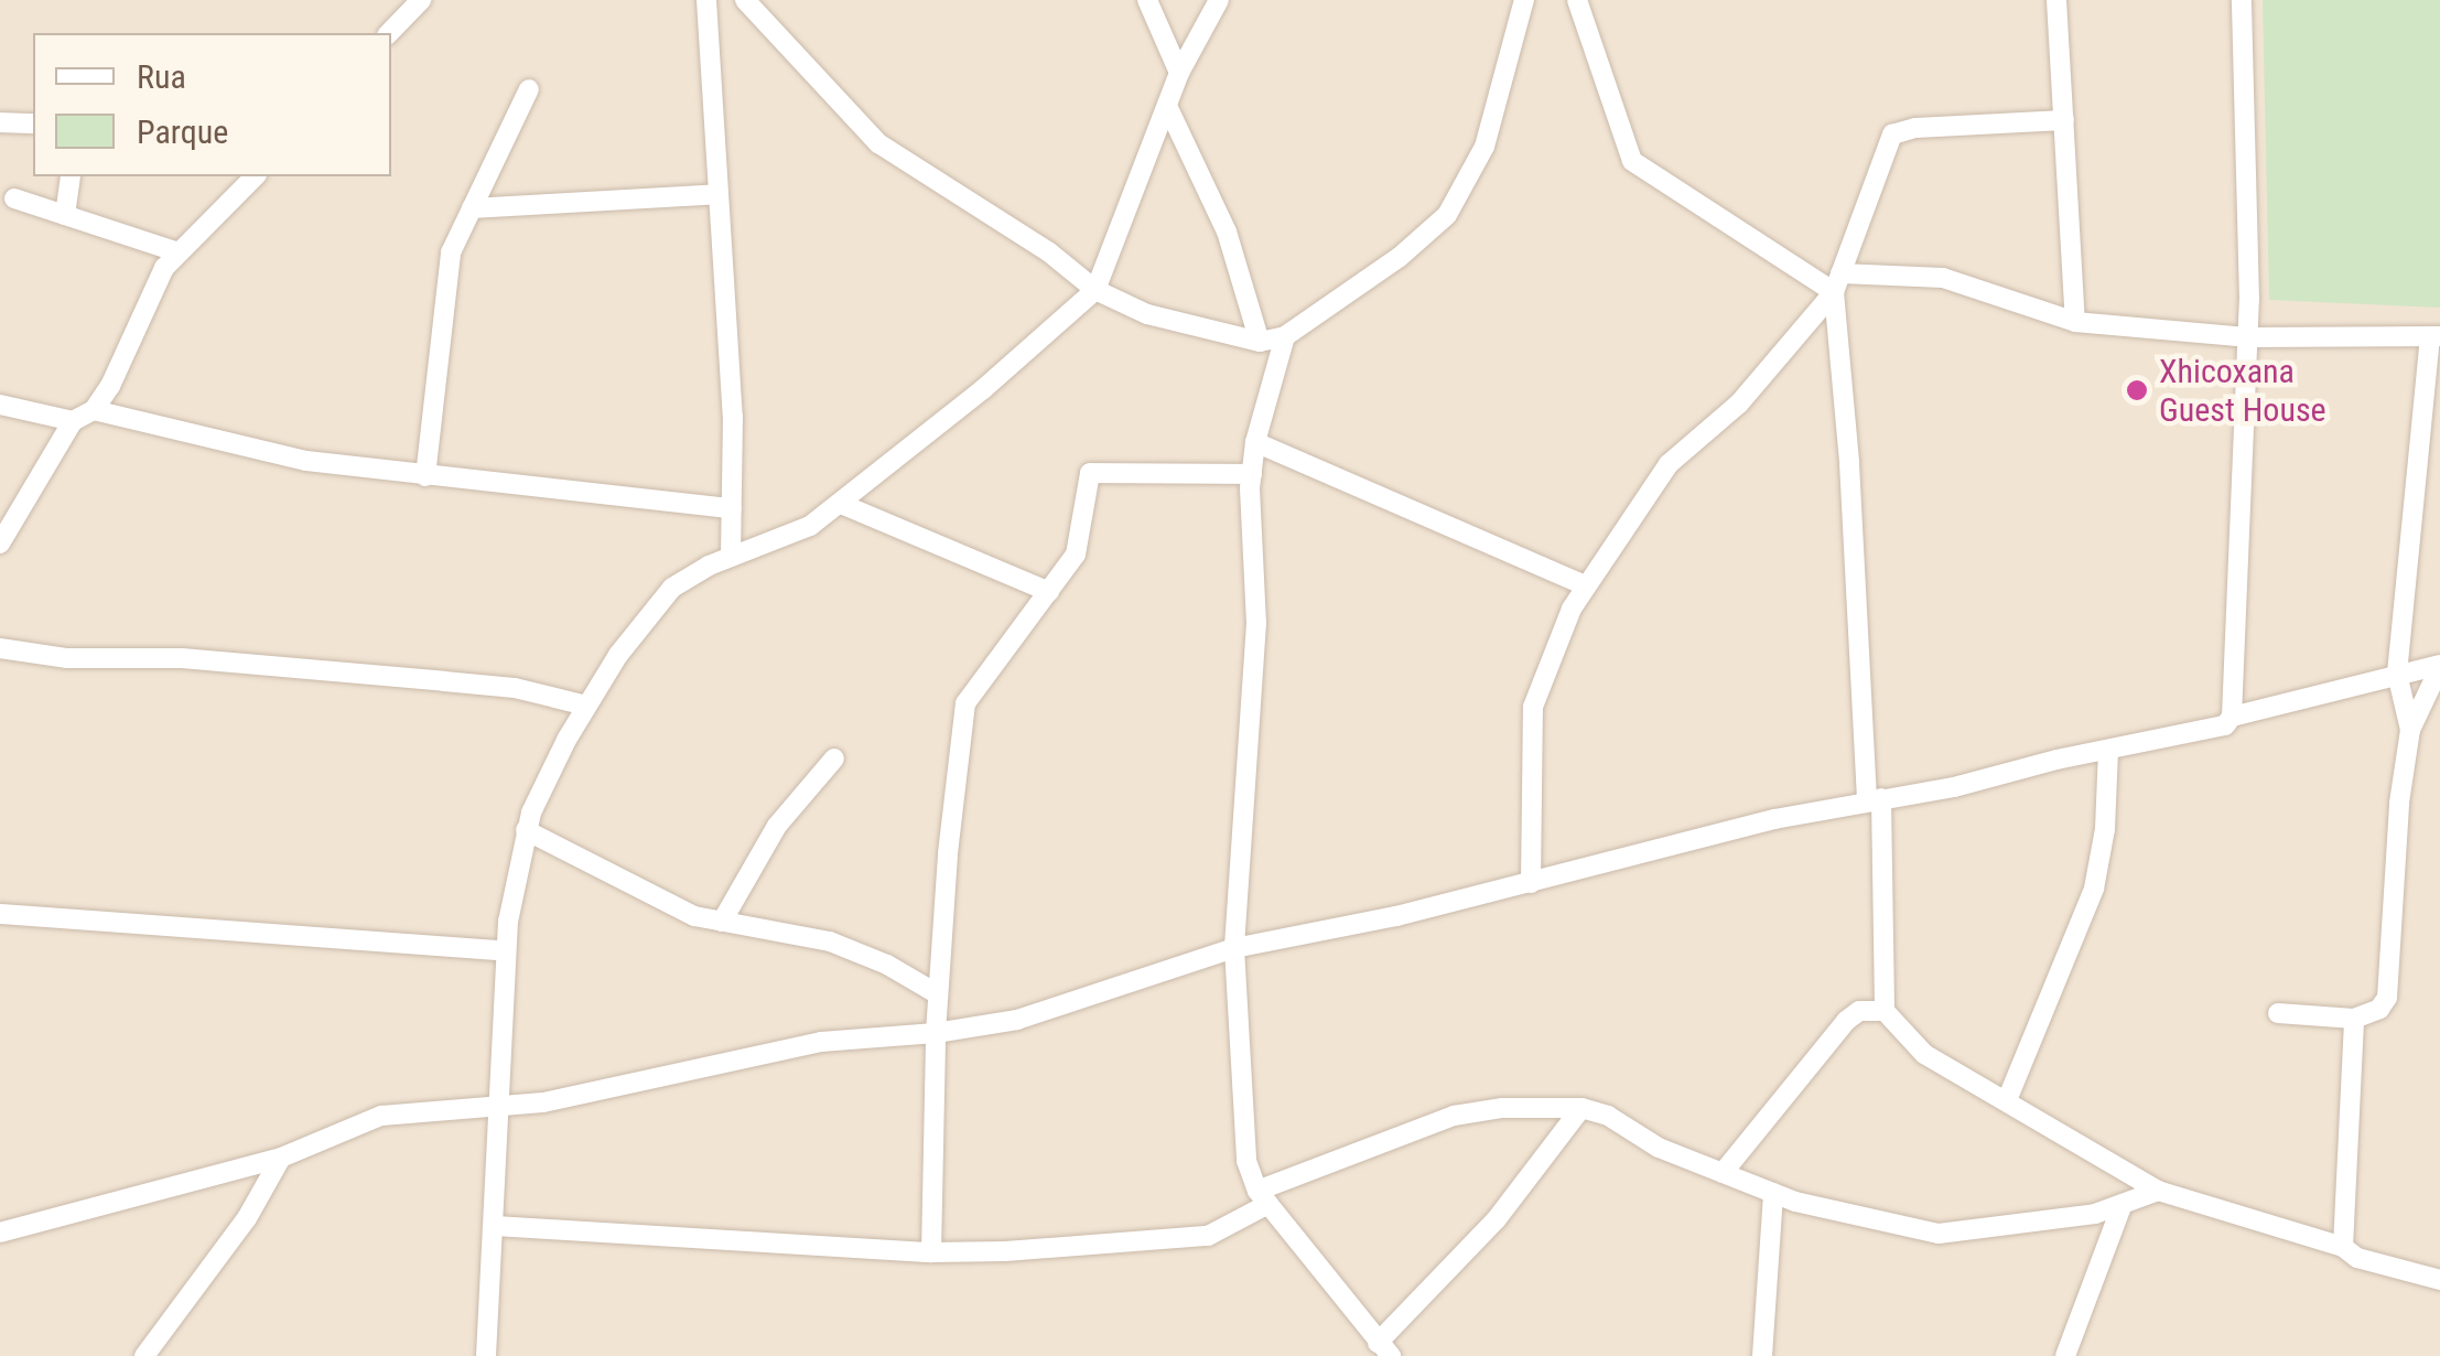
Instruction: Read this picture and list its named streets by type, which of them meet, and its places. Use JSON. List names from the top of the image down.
{
  "places": ["Xhicoxana Guest House"],
  "legend": ["Rua", "Parque"]
}
